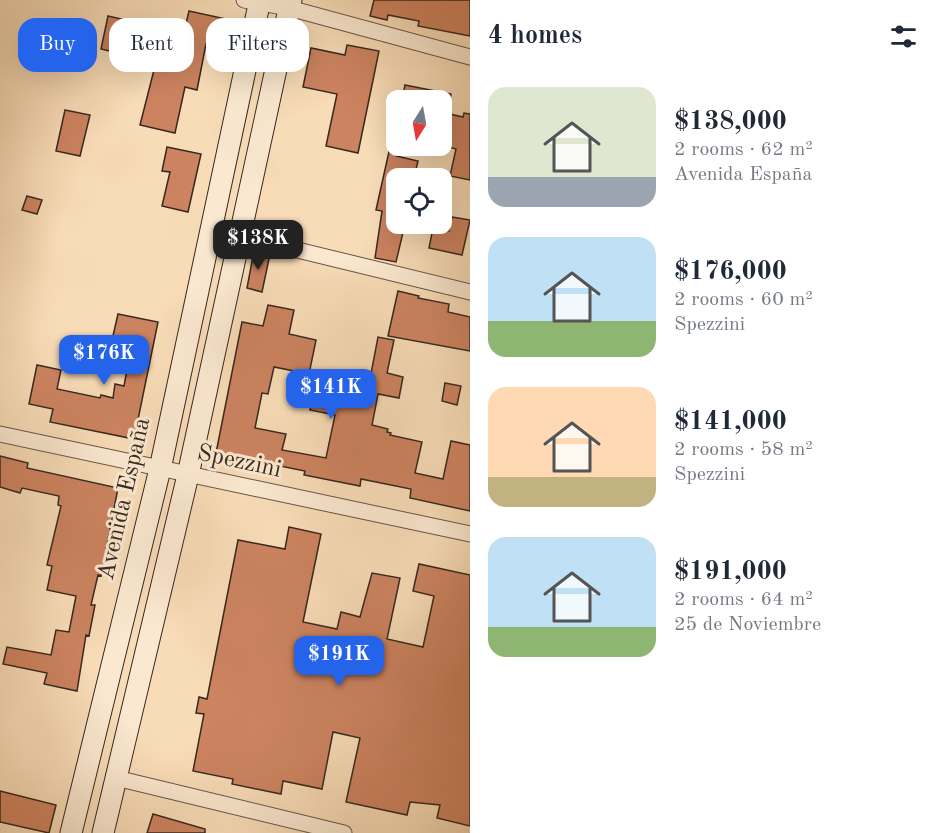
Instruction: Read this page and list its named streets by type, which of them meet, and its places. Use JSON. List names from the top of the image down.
{
  "streets": {
    "street": ["Spezzini", "Avenida España"]
  },
  "crossings": [
    ["Spezzini", "Avenida España"]
  ],
  "north": "bottom",
  "page": {
    "heading": "4 homes",
    "chip": ["Buy", "Rent", "Filters"],
    "list": [
      {
        "name": "$138,000",
        "note": "2 rooms · 62 m² · Avenida España"
      },
      {
        "name": "$176,000",
        "note": "2 rooms · 60 m² · Spezzini"
      },
      {
        "name": "$141,000",
        "note": "2 rooms · 58 m² · Spezzini"
      },
      {
        "name": "$191,000",
        "note": "2 rooms · 64 m² · 25 de Noviembre"
      }
    ],
    "price": [
      "$138K",
      "$176K",
      "$141K",
      "$191K"
    ]
  }
}
